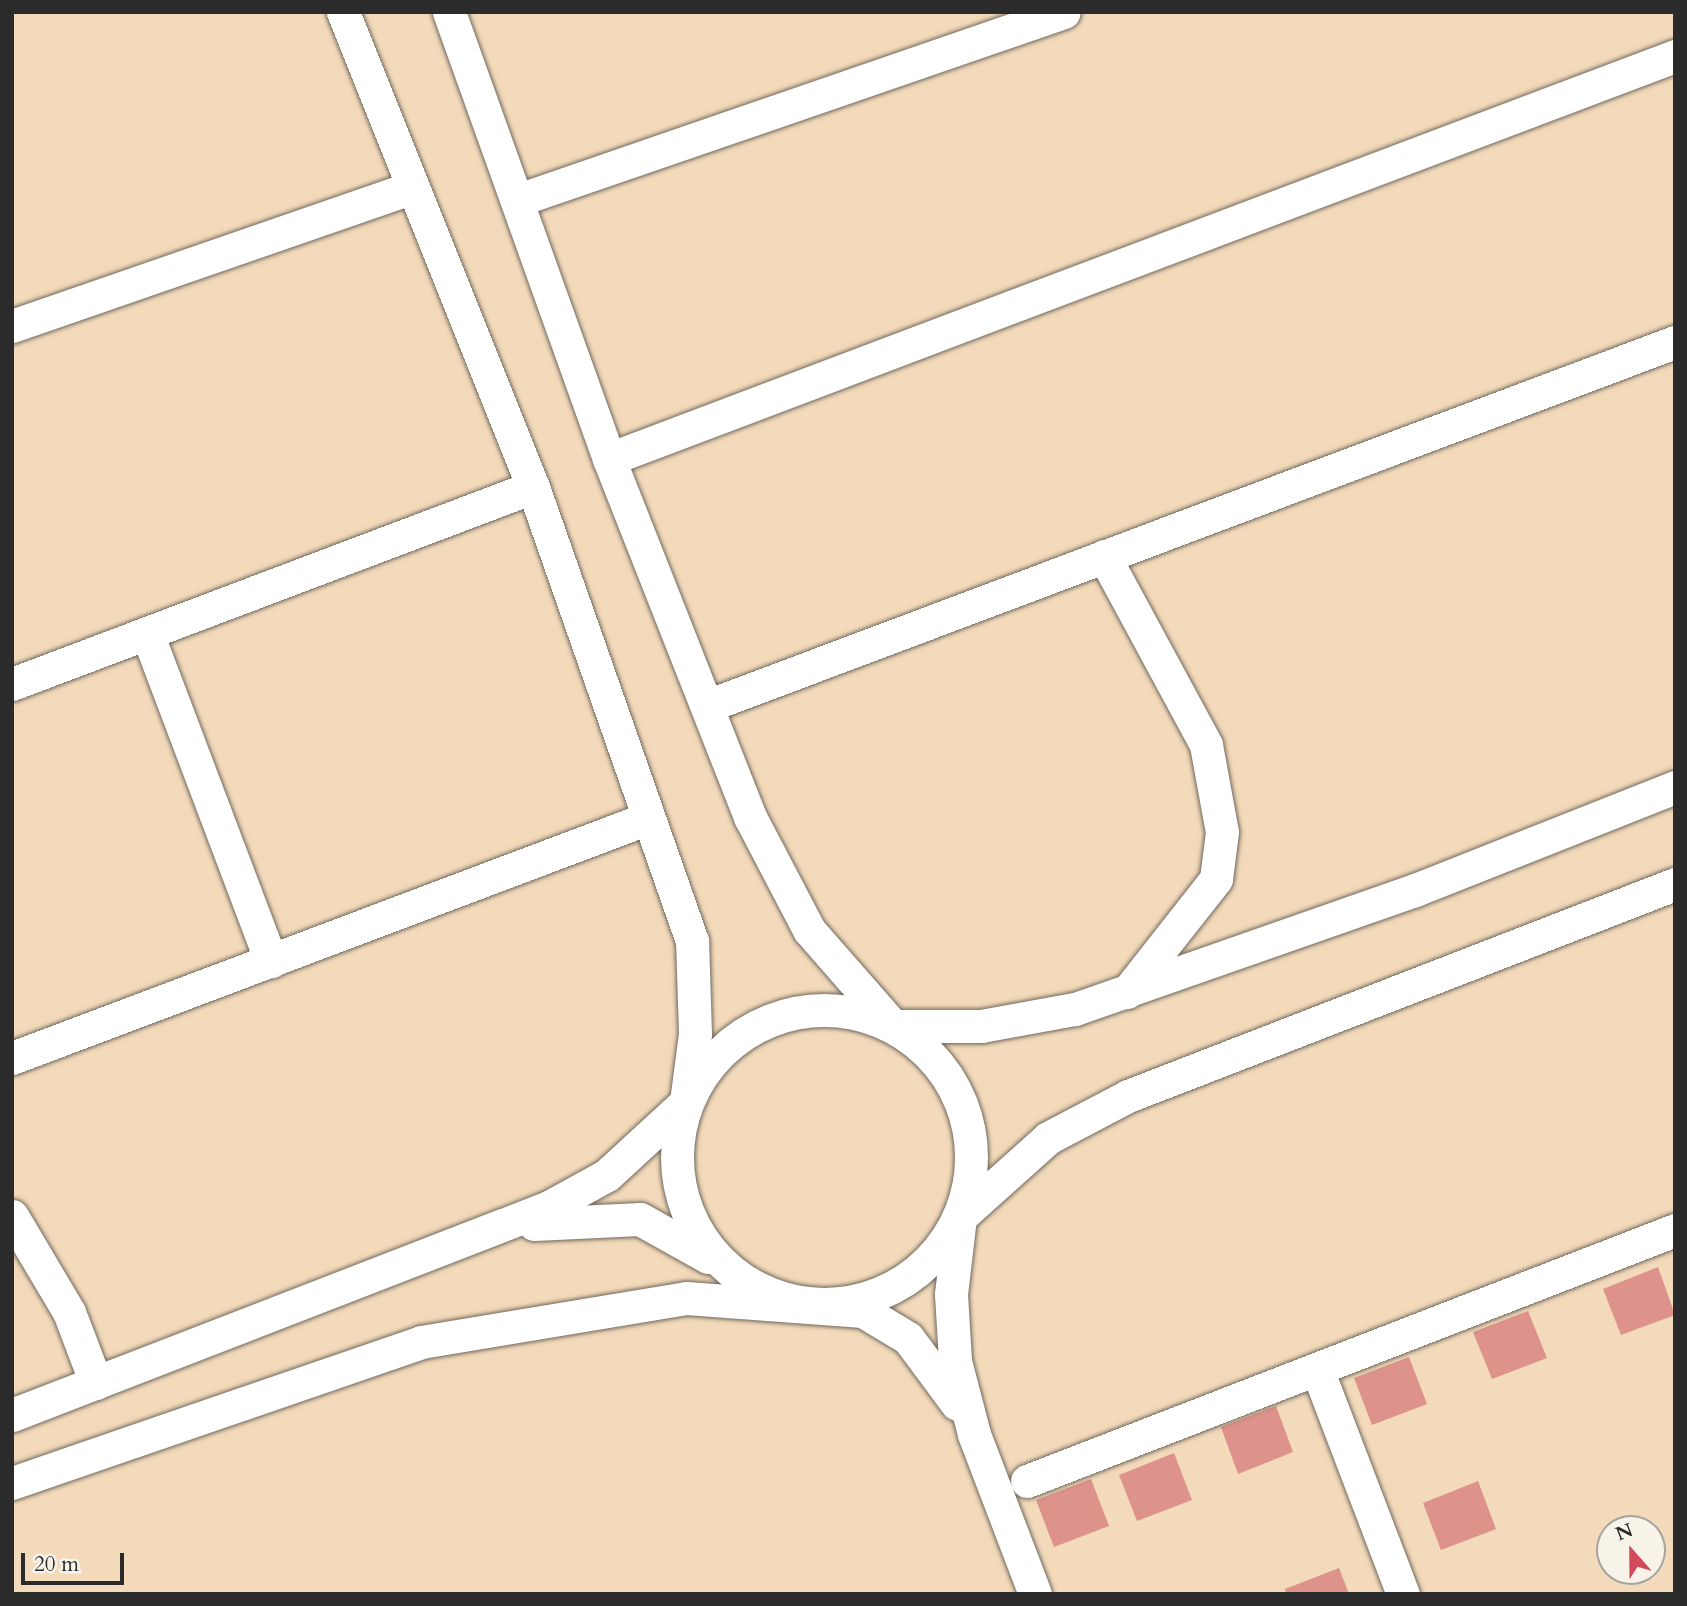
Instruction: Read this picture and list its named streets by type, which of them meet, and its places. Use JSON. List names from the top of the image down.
{
  "scale_bar": "20 m",
  "north": "top"
}
